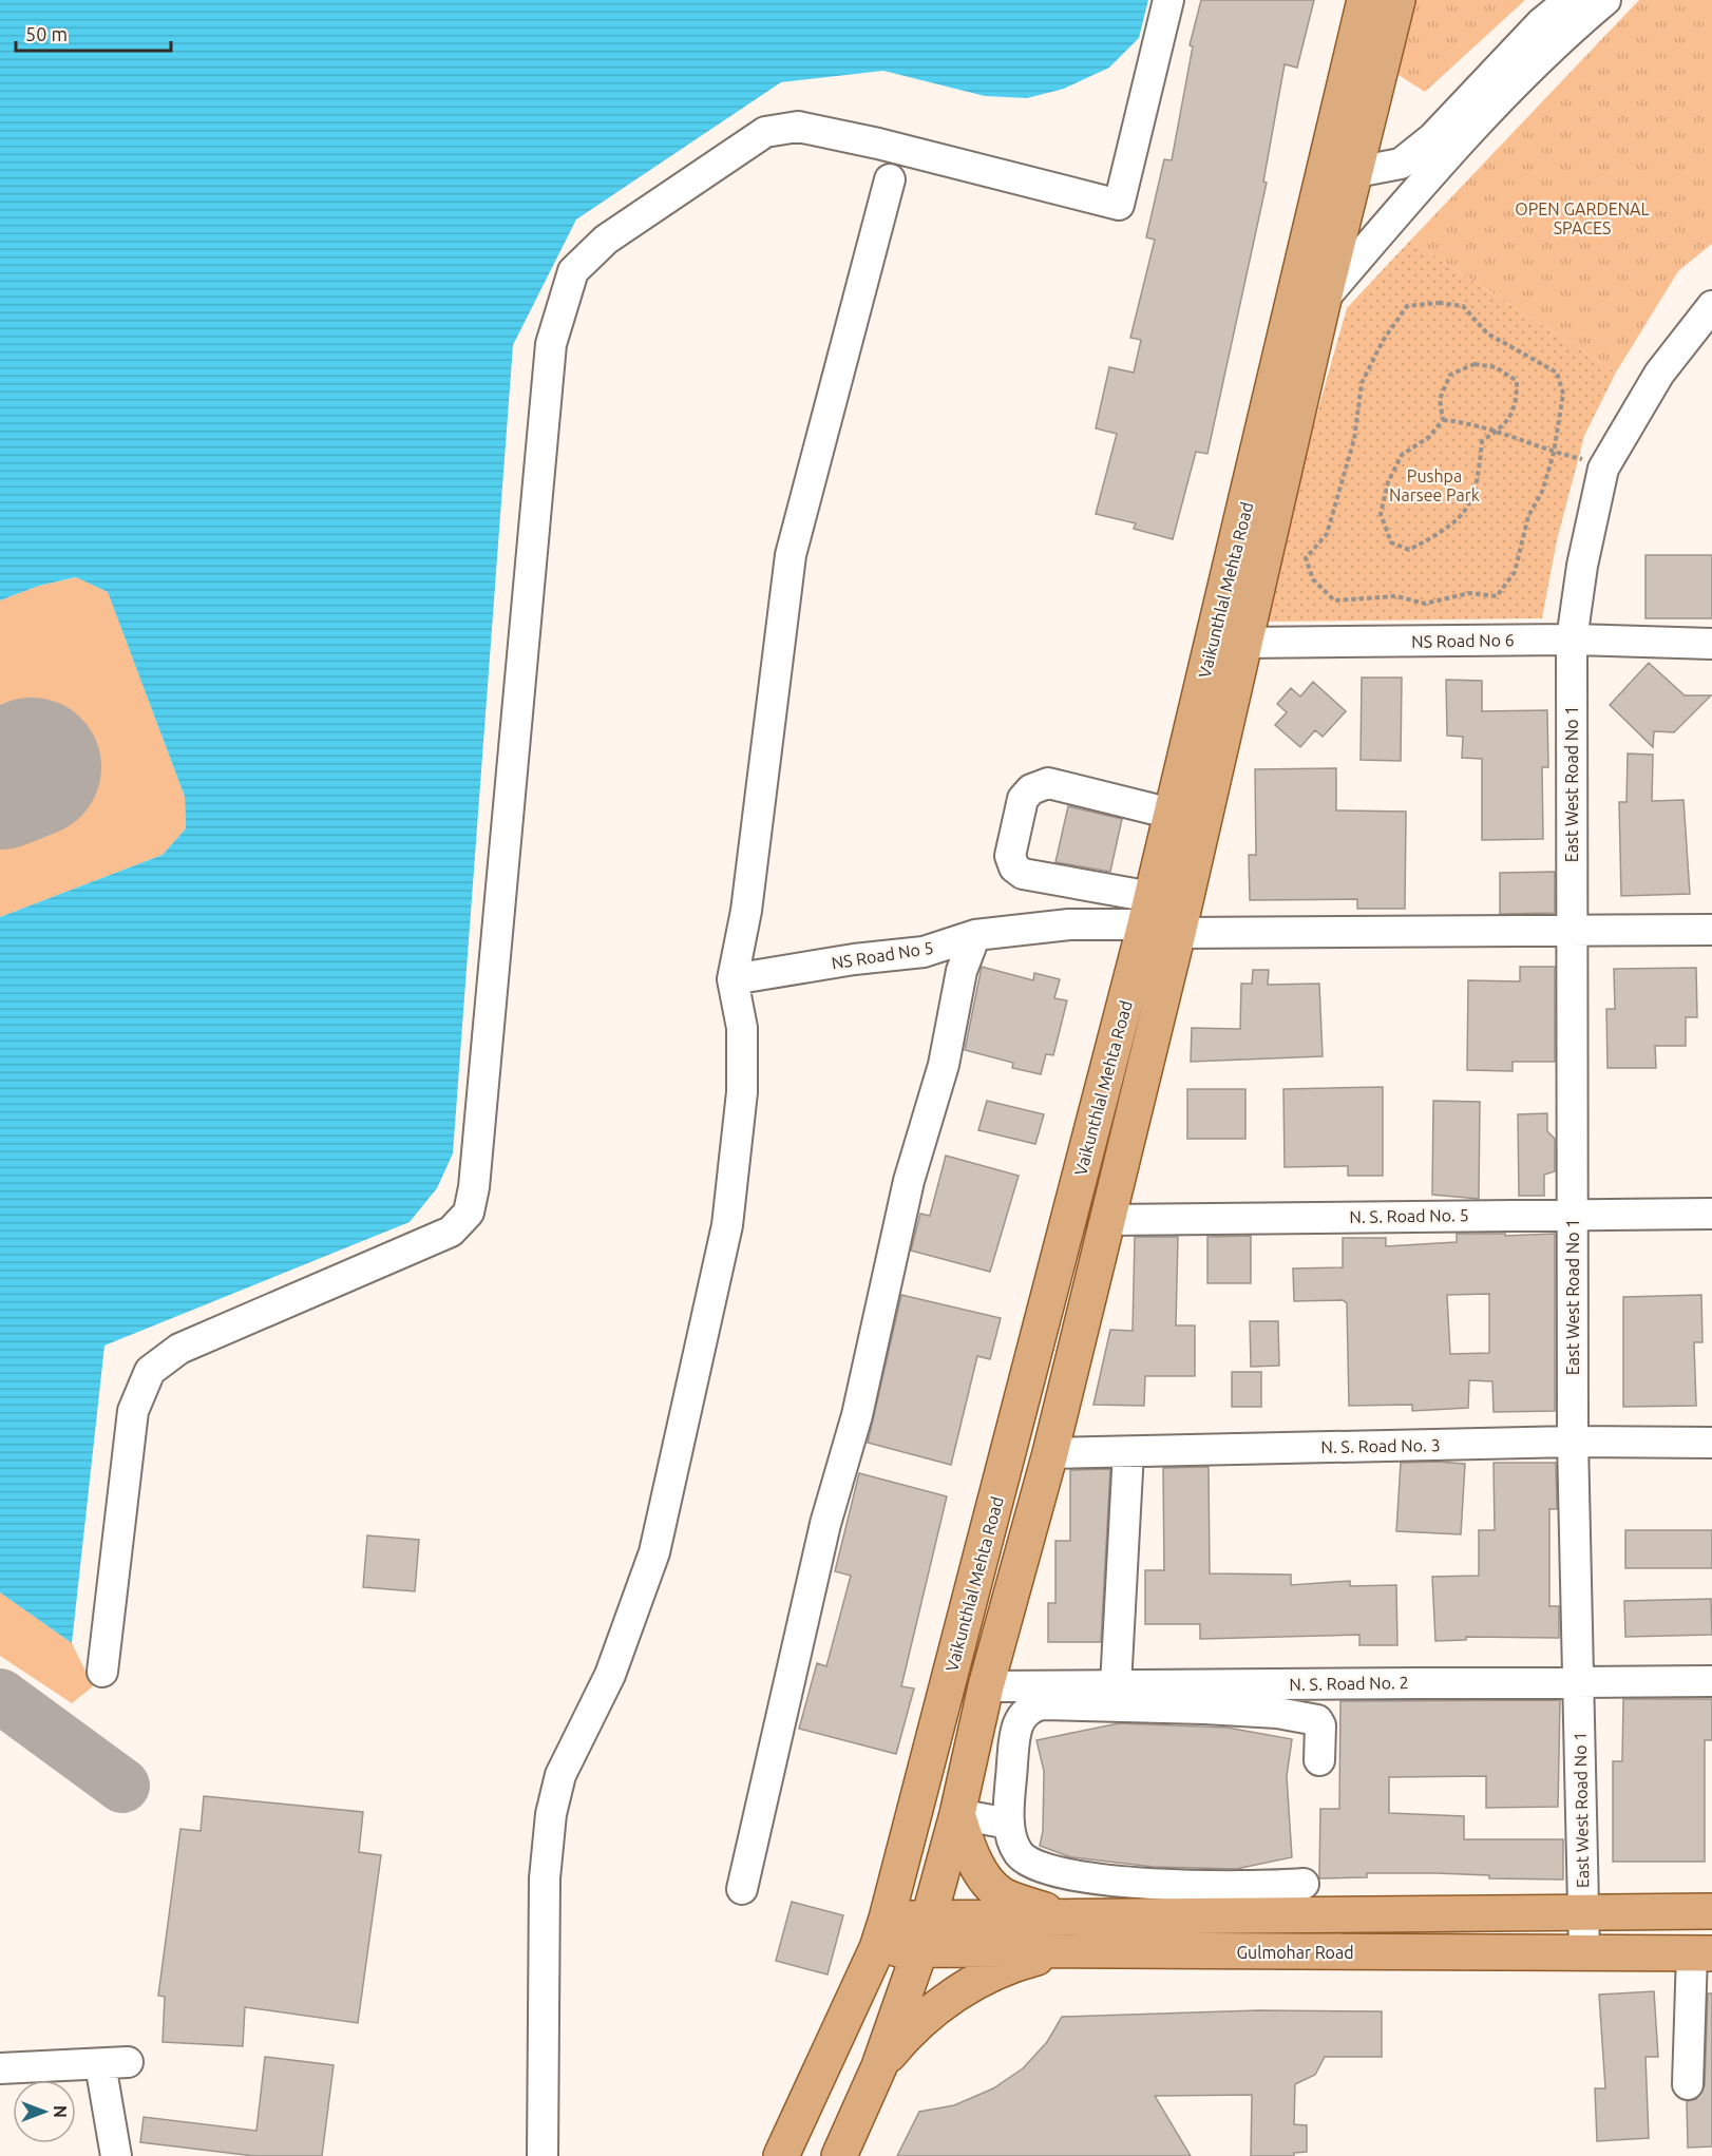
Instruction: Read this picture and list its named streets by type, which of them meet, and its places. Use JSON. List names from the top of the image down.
{
  "streets": {
    "main road": ["Vaikunthlal Mehta Road", "Gulmohar Road"],
    "street": [
      "NS Road No 6",
      "East West Road No 1",
      "NS Road No 5",
      "N. S. Road No. 5",
      "N. S. Road No. 3",
      "N. S. Road No. 2"
    ]
  },
  "crossings": [
    ["Vaikunthlal Mehta Road", "NS Road No 6"],
    ["Vaikunthlal Mehta Road", "NS Road No 5"],
    ["Vaikunthlal Mehta Road", "N. S. Road No. 5"],
    ["Vaikunthlal Mehta Road", "N. S. Road No. 3"],
    ["Vaikunthlal Mehta Road", "N. S. Road No. 2"],
    ["Vaikunthlal Mehta Road", "Gulmohar Road"],
    ["NS Road No 6", "East West Road No 1"],
    ["East West Road No 1", "N. S. Road No. 5"],
    ["East West Road No 1", "N. S. Road No. 3"],
    ["East West Road No 1", "N. S. Road No. 2"],
    ["East West Road No 1", "Gulmohar Road"]
  ],
  "parks": ["OPEN GARDENAL SPACES", "Pushpa Narsee Park"],
  "scale_bar": "50 m",
  "north": "right"
}
